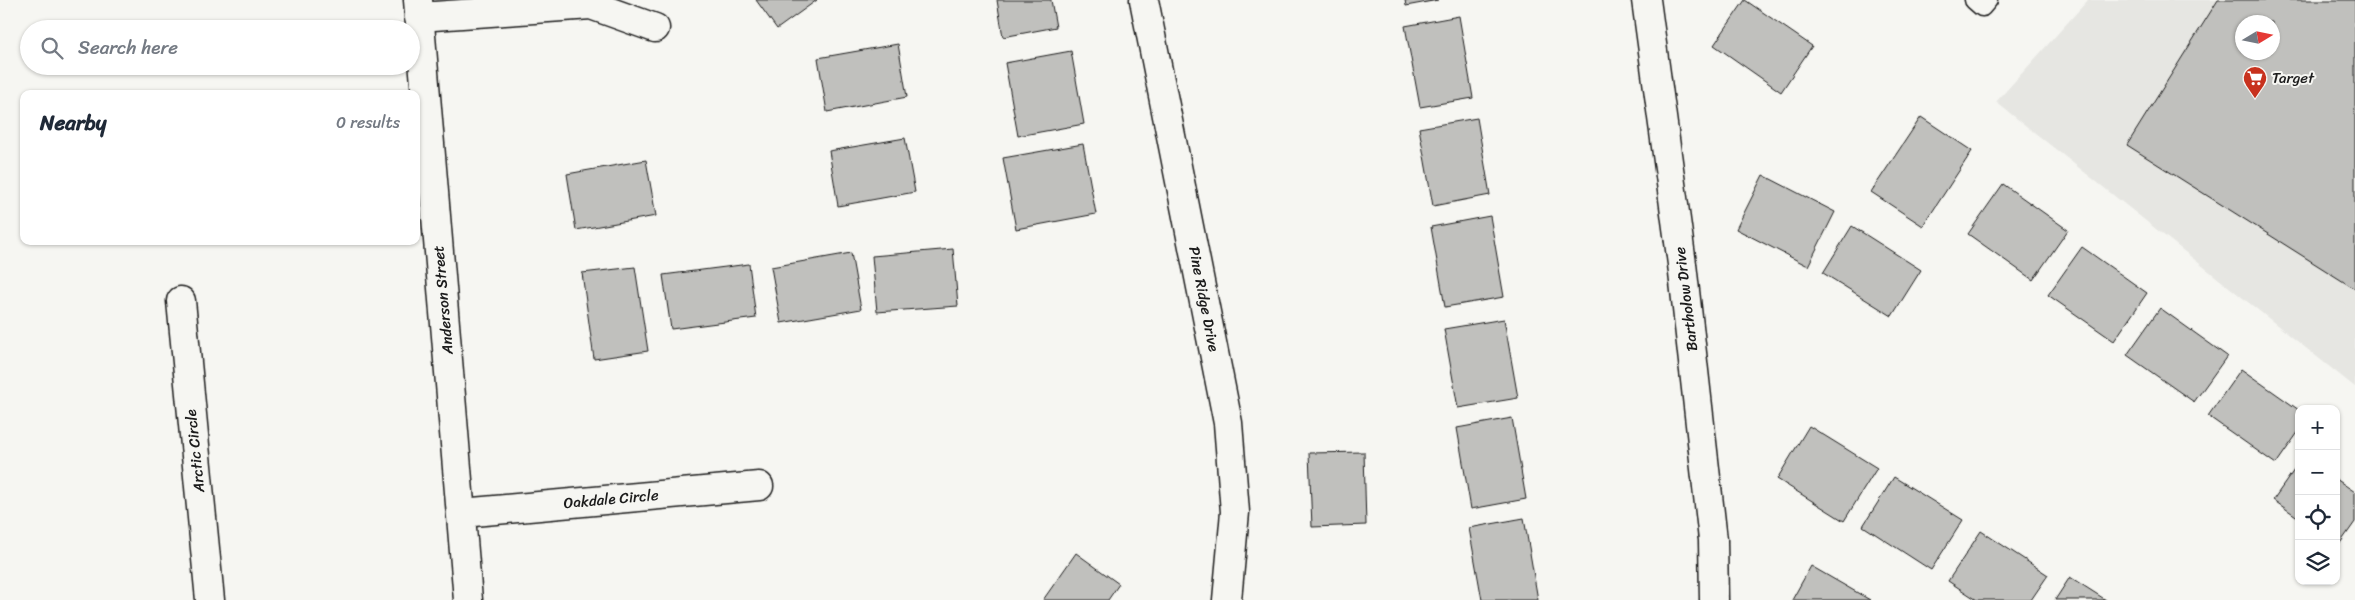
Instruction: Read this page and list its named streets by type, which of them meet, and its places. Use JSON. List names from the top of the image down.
{
  "streets": {
    "street": [
      "Pine Ridge Drive",
      "Bartholow Drive",
      "Anderson Street",
      "Arctic Circle",
      "Oakdale Circle"
    ]
  },
  "crossings": [
    ["Anderson Street", "Oakdale Circle"]
  ],
  "places": {
    "supermarket": ["Target"]
  },
  "north": "right",
  "page": {
    "search": "Search here",
    "heading": ["Nearby", "0 results"],
    "map_buttons": ["+", "−"]
  }
}
